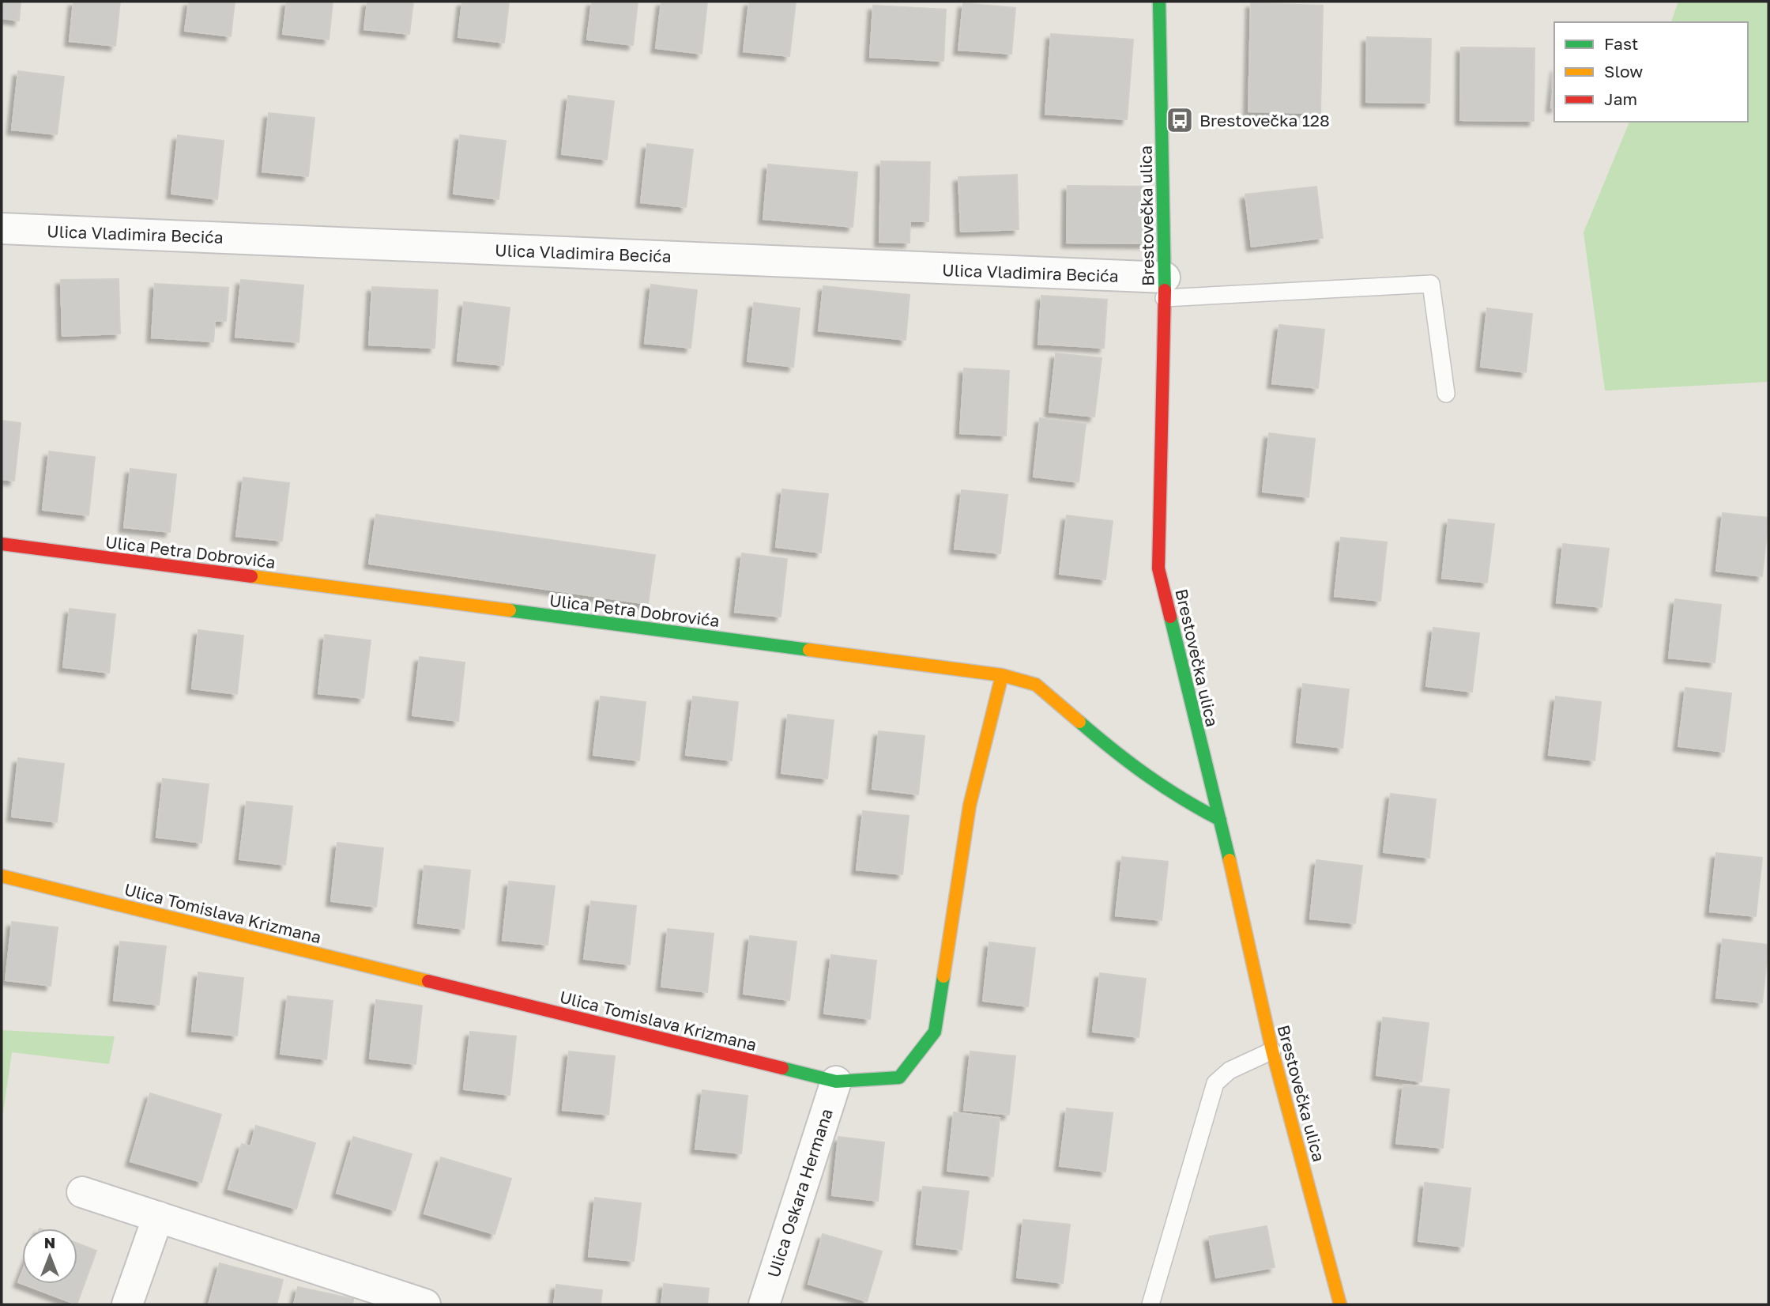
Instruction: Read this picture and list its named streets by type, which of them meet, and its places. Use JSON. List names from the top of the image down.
{
  "streets": {
    "street": [
      "Brestovečka ulica",
      "Ulica Vladimira Becića",
      "Ulica Petra Dobrovića",
      "Ulica Tomislava Krizmana",
      "Ulica Oskara Hermana"
    ]
  },
  "crossings": [
    ["Brestovečka ulica", "Ulica Vladimira Becića"],
    ["Brestovečka ulica", "Ulica Petra Dobrovića"],
    ["Ulica Petra Dobrovića", "Ulica Tomislava Krizmana"],
    ["Ulica Tomislava Krizmana", "Ulica Oskara Hermana"]
  ],
  "places": {
    "bus stop": ["Brestovečka 128"]
  },
  "legend": ["Fast", "Slow", "Jam"],
  "north": "top"
}
